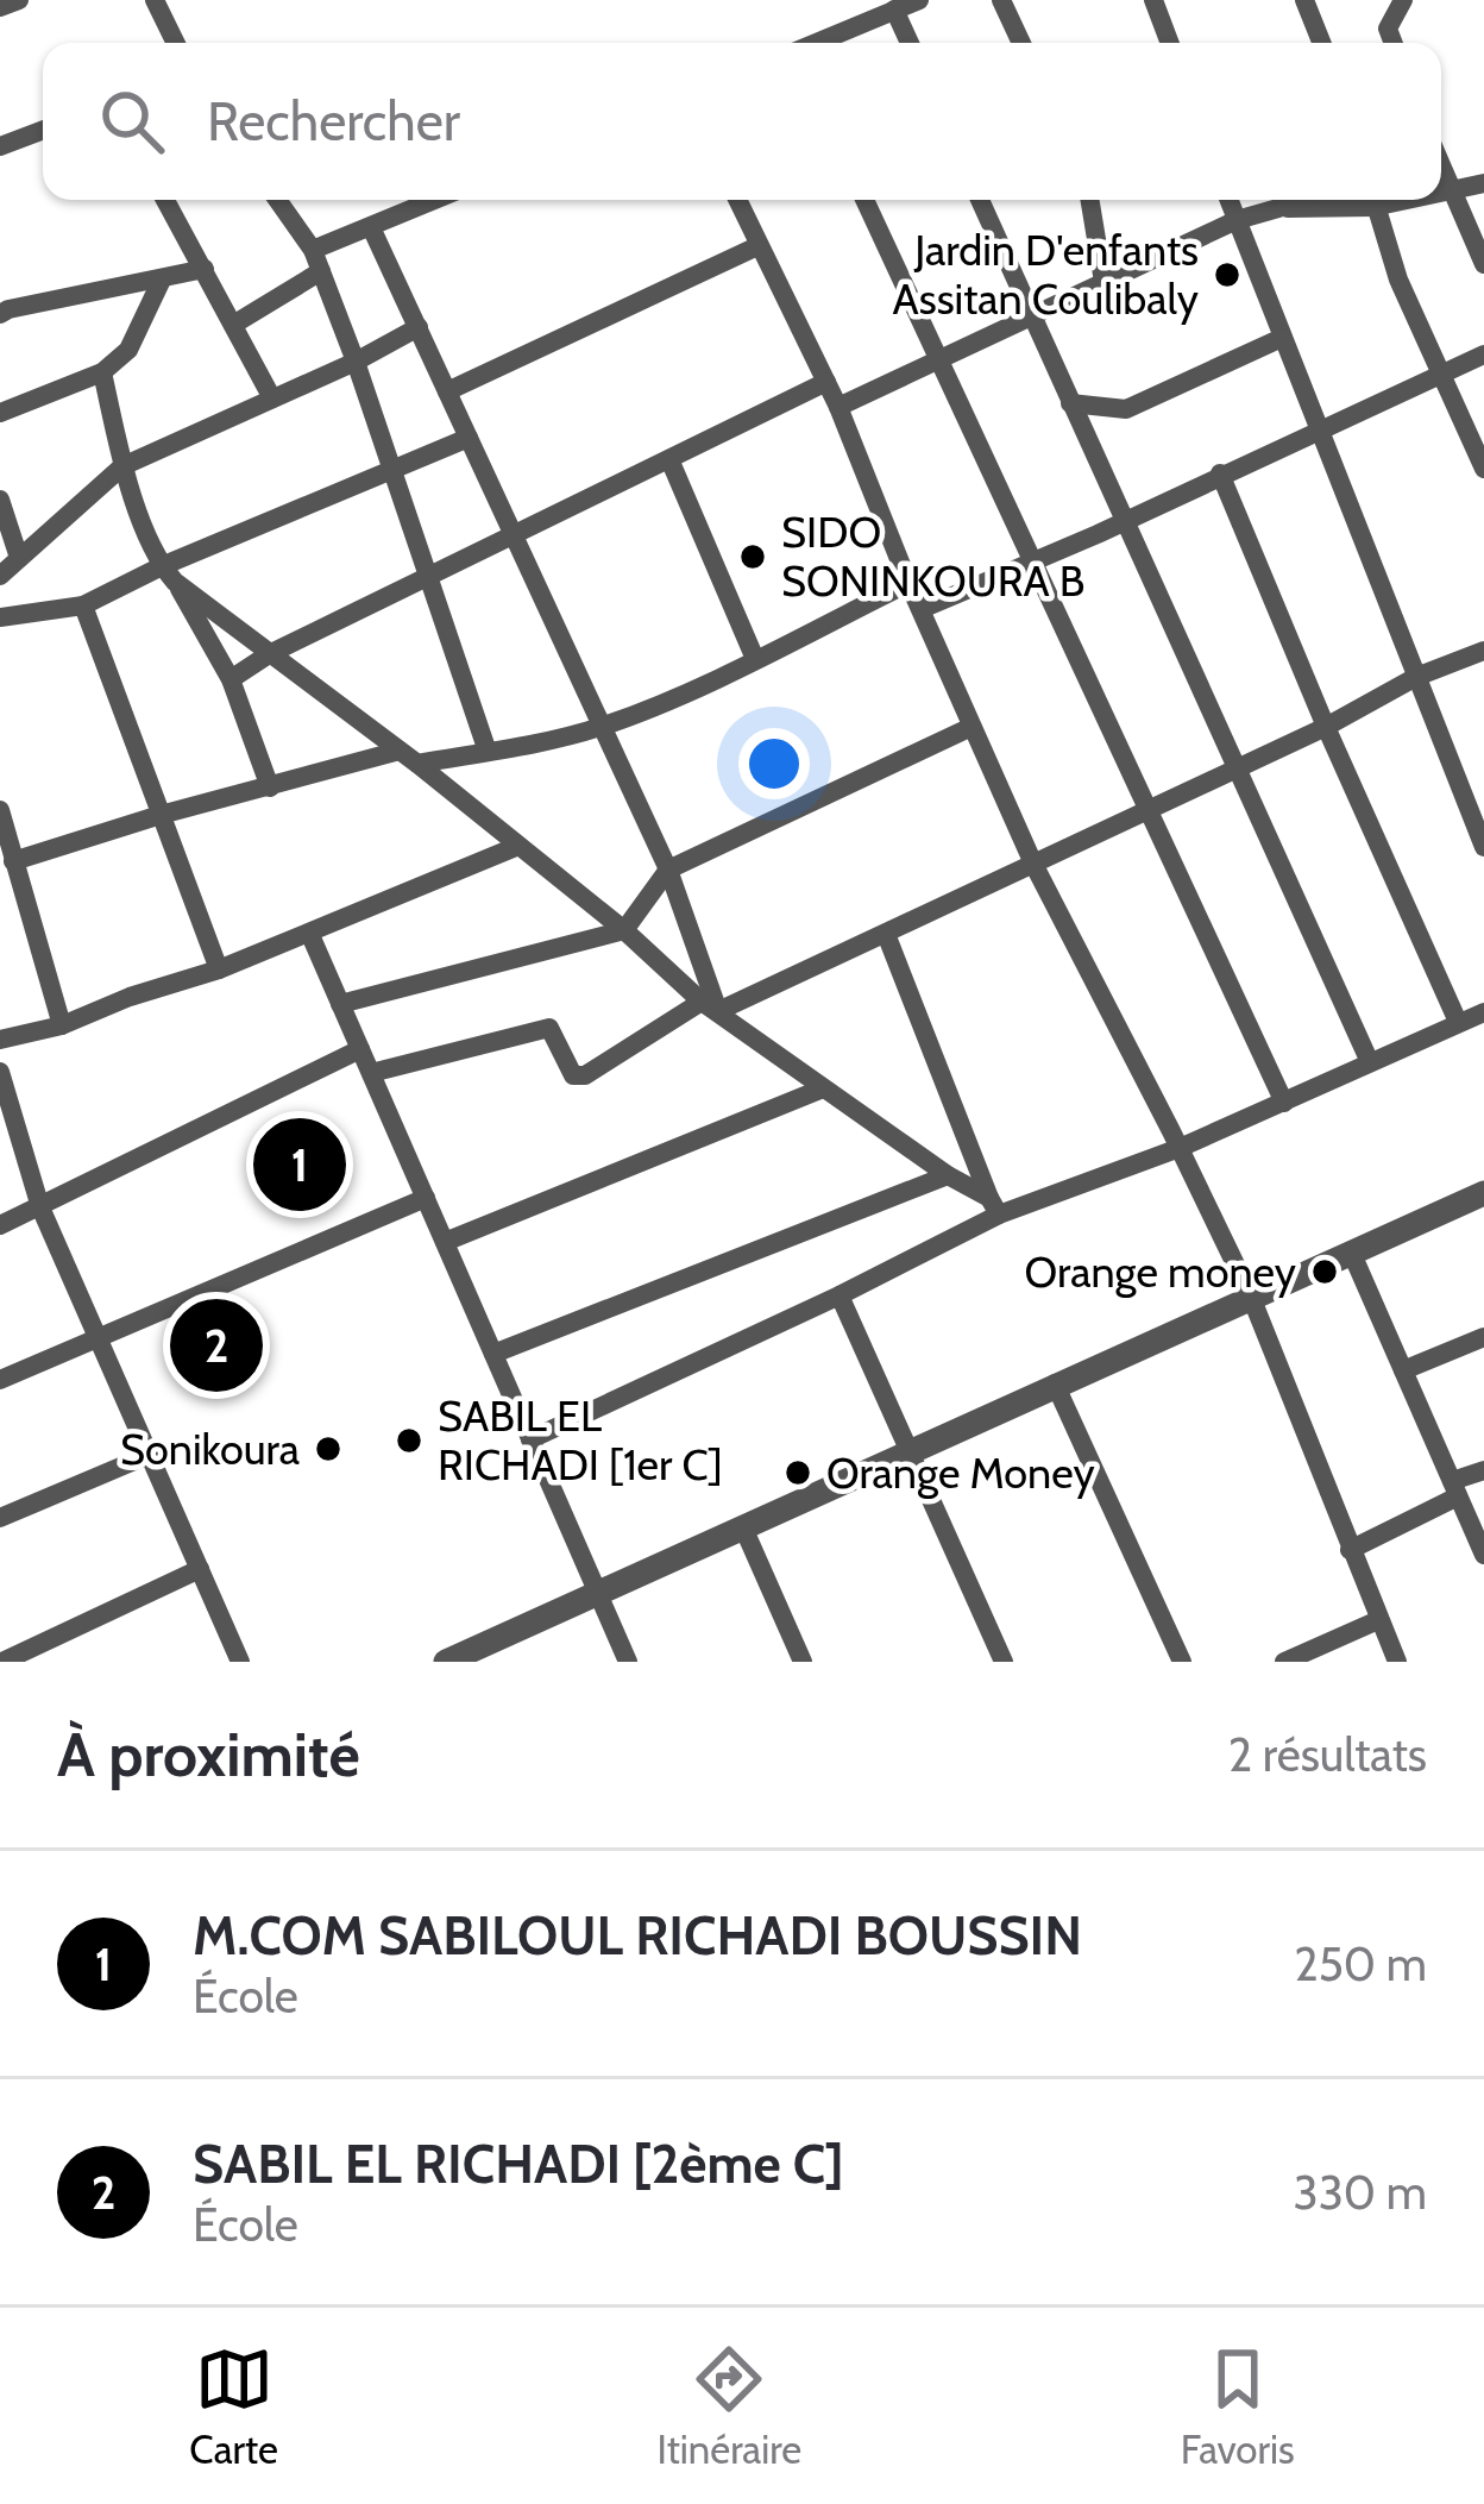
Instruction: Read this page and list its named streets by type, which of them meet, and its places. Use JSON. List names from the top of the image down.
{
  "places": [
    "Jardin D'enfants Assitan Coulibaly",
    "SIDO SONINKOURA B",
    "Orange money",
    "SABIL EL RICHADI [1er C]",
    "Sonikoura",
    "Orange Money"
  ],
  "page": {
    "search": "Rechercher",
    "pins": ["1", "2"],
    "heading": ["À proximité", "2 résultats"],
    "list": [
      {
        "mark": "1",
        "name": "M.COM SABILOUL RICHADI BOUSSIN",
        "note": "École",
        "value": "250 m"
      },
      {
        "mark": "2",
        "name": "SABIL EL RICHADI [2ème C]",
        "note": "École",
        "value": "330 m"
      }
    ],
    "nav": ["Carte", "Itinéraire", "Favoris"]
  }
}
